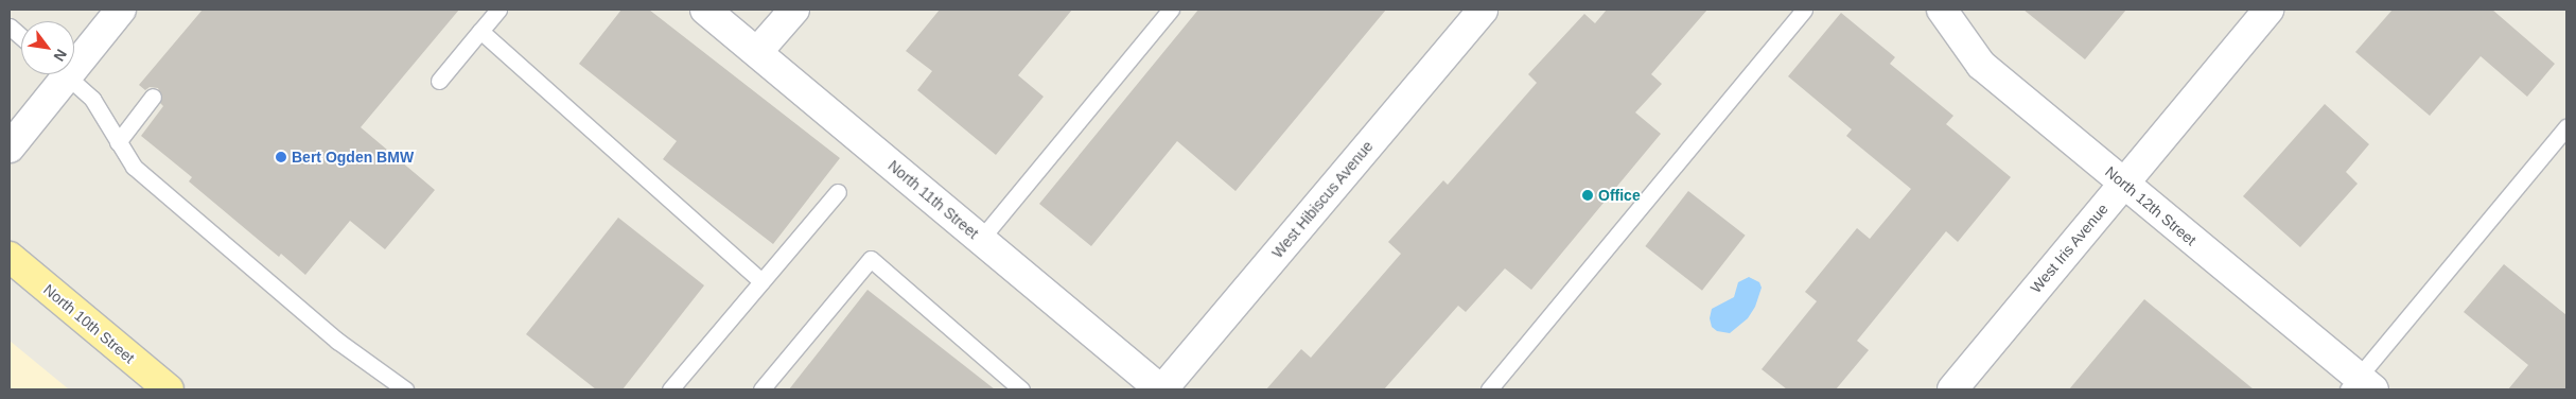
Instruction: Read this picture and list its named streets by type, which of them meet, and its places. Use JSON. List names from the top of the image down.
{
  "streets": {
    "main road": ["North 10th Street"],
    "street": [
      "North 11th Street",
      "West Hibiscus Avenue",
      "North 12th Street",
      "West Iris Avenue"
    ]
  },
  "crossings": [
    ["North 11th Street", "West Hibiscus Avenue"],
    ["North 12th Street", "West Iris Avenue"]
  ],
  "places": ["Bert Ogden BMW", "Office"],
  "north": "bottom right"
}
